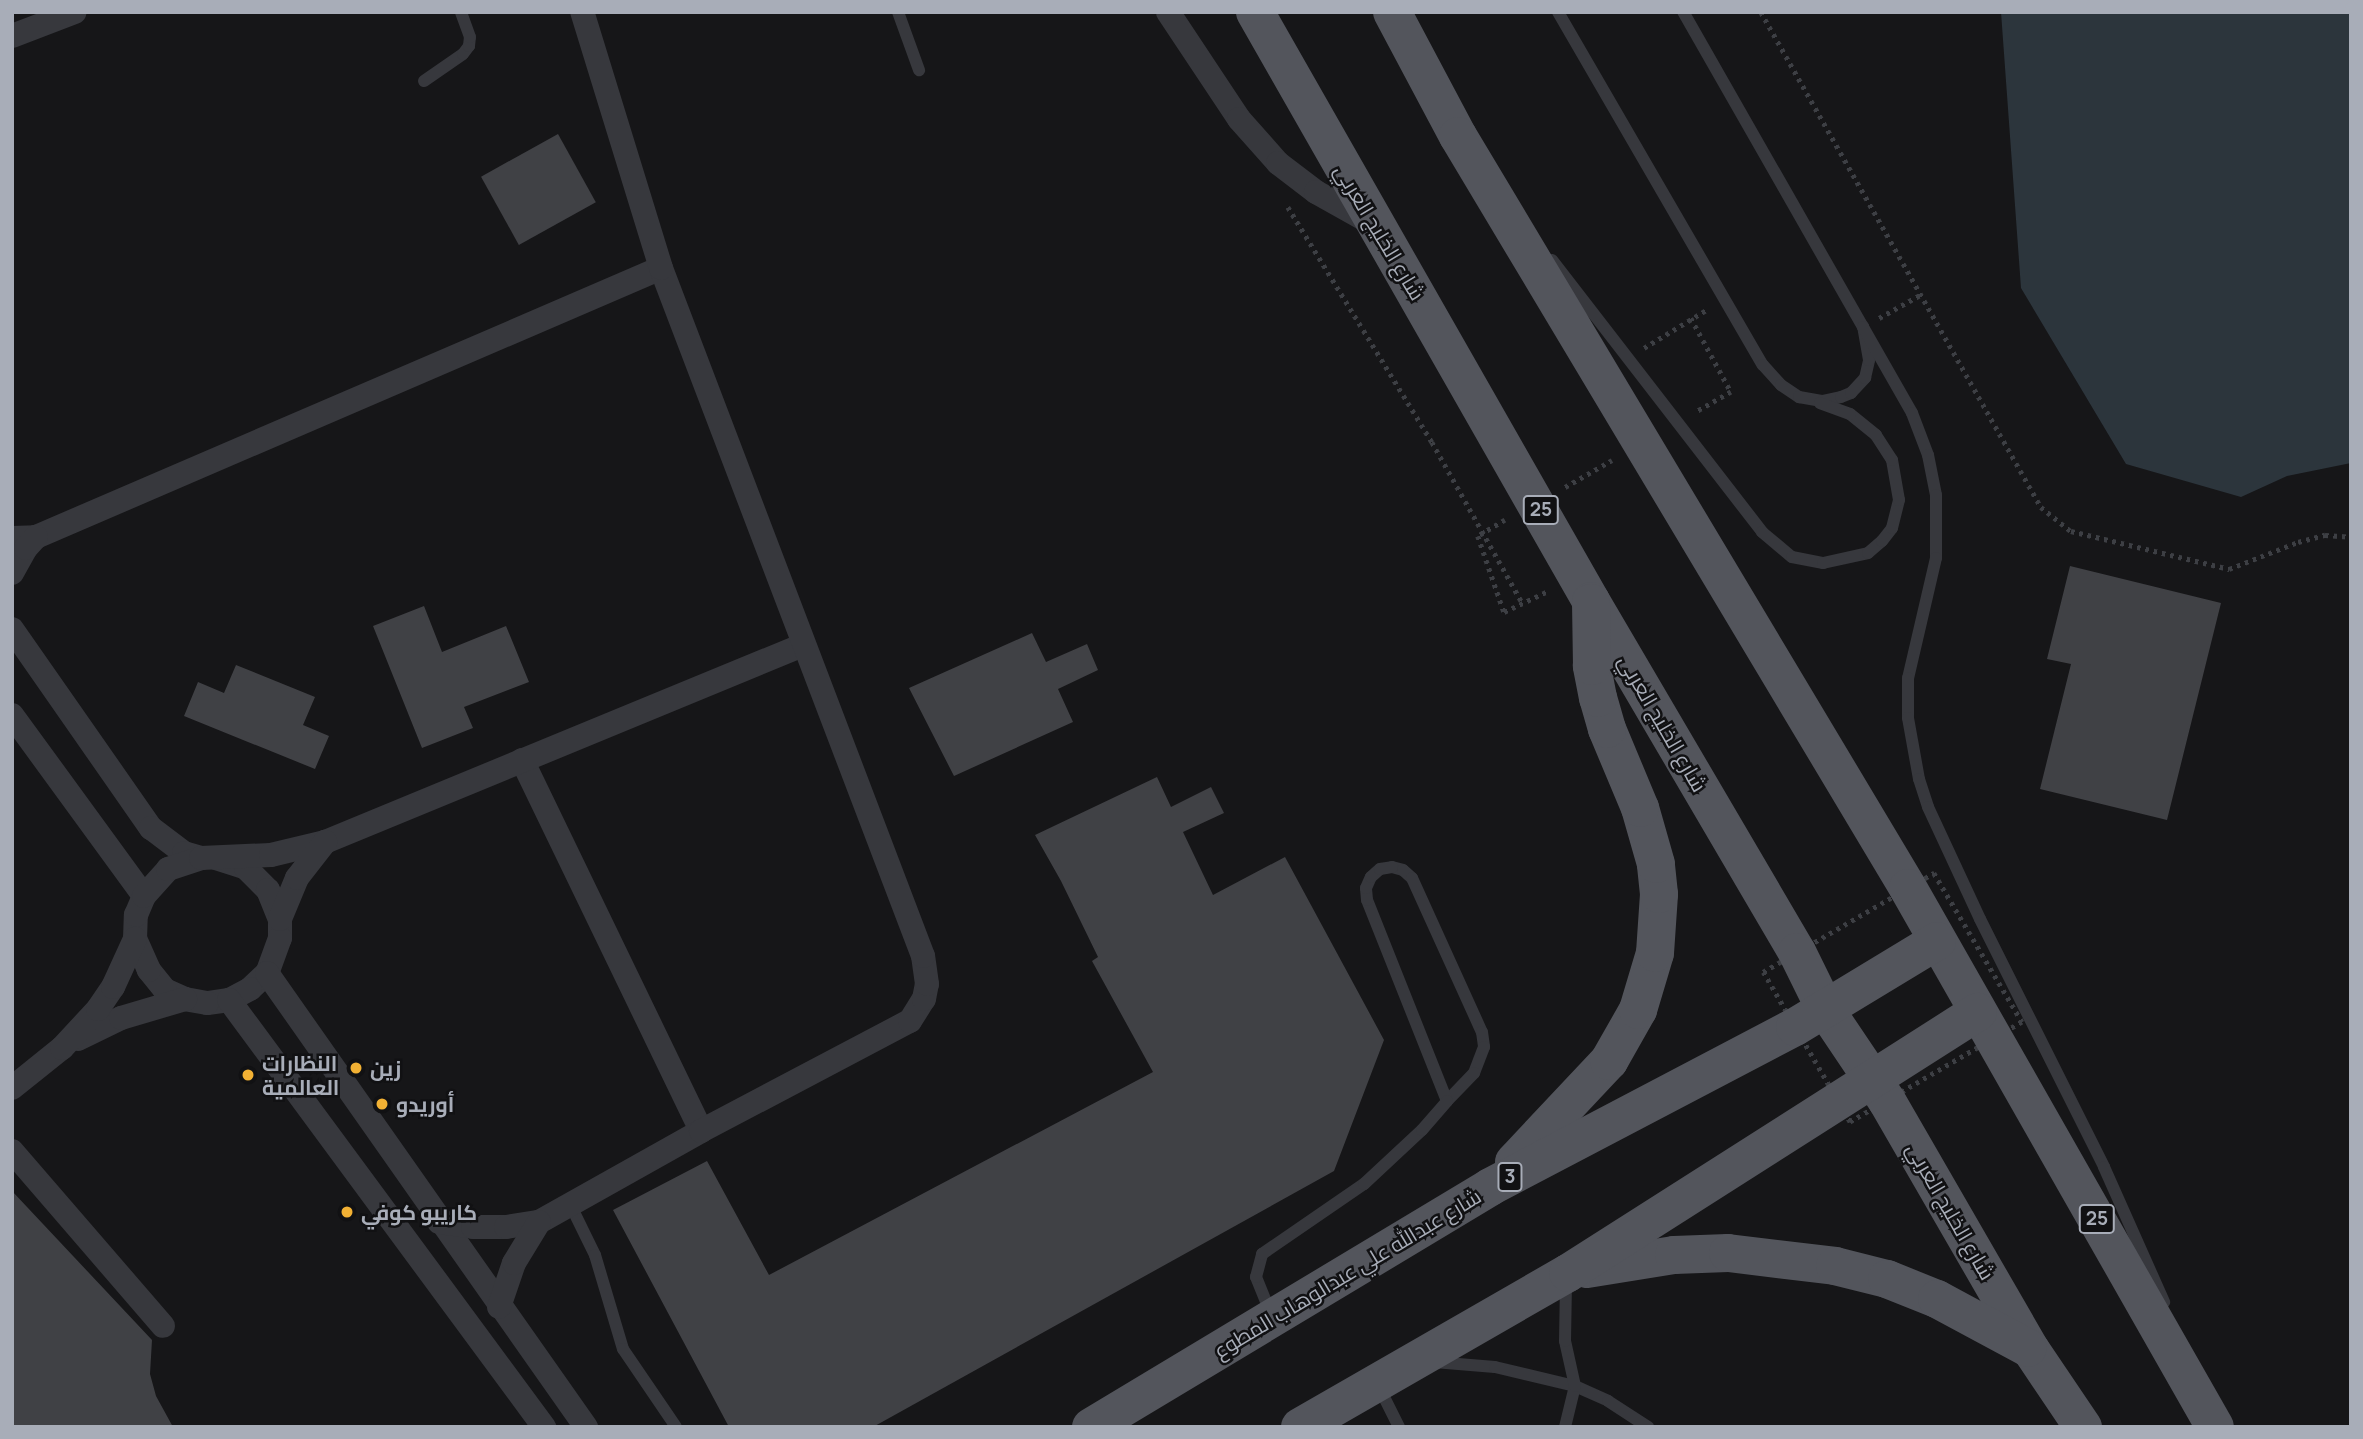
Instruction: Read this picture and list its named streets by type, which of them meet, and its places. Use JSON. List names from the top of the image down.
{
  "streets": {
    "main road": [
      "شارع الخليج العربي",
      "25",
      "3",
      "شارع عبدالله علي عبدالوهاب المطوع"
    ]
  },
  "crossings": [
    ["شارع الخليج العربي", "شارع عبدالله علي عبدالوهاب المطوع"],
    ["25", "شارع عبدالله علي عبدالوهاب المطوع"]
  ],
  "places": [
    "زين",
    "النظارات العالمية",
    "أوريدو",
    "كاريبو كوفي"
  ]
}
